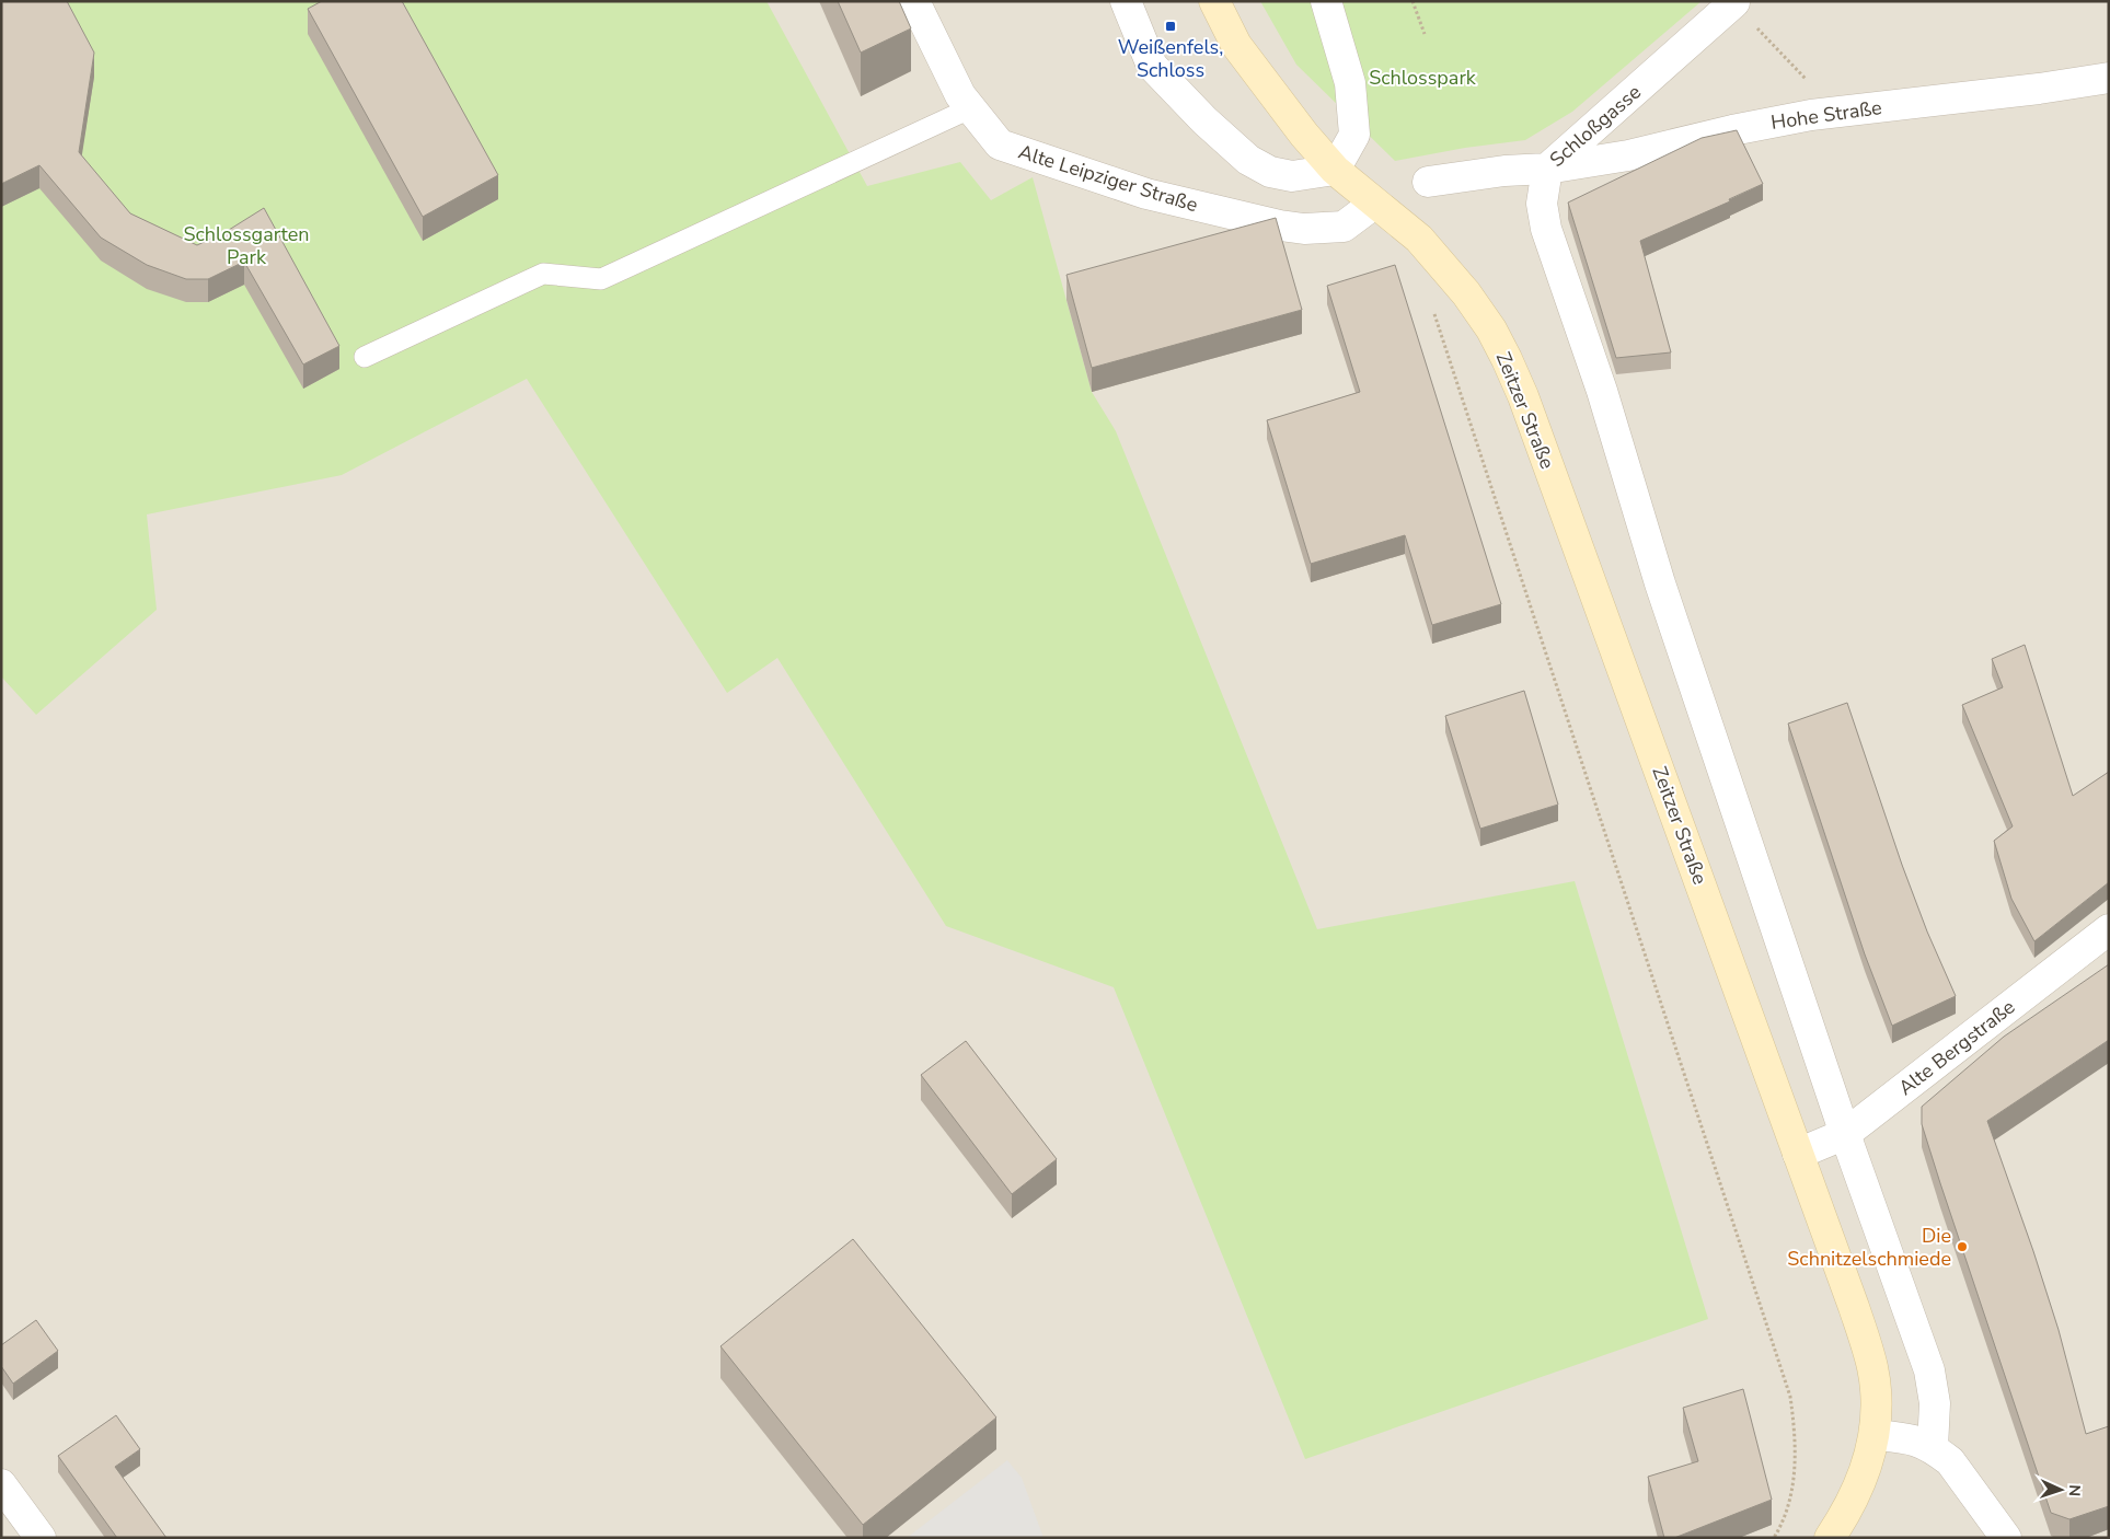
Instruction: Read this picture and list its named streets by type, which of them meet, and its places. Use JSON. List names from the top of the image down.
{
  "streets": {
    "main road": ["Zeitzer Straße"],
    "street": [
      "Hohe Straße",
      "Schloßgasse",
      "Alte Leipziger Straße",
      "Alte Bergstraße"
    ]
  },
  "crossings": [
    ["Hohe Straße", "Schloßgasse"],
    ["Alte Leipziger Straße", "Zeitzer Straße"],
    ["Zeitzer Straße", "Alte Bergstraße"]
  ],
  "parks": ["Schlosspark", "Schlossgarten Park"],
  "places": {
    "transit": ["Weißenfels, Schloss"],
    "other": ["Die Schnitzelschmiede"]
  },
  "north": "right"
}
